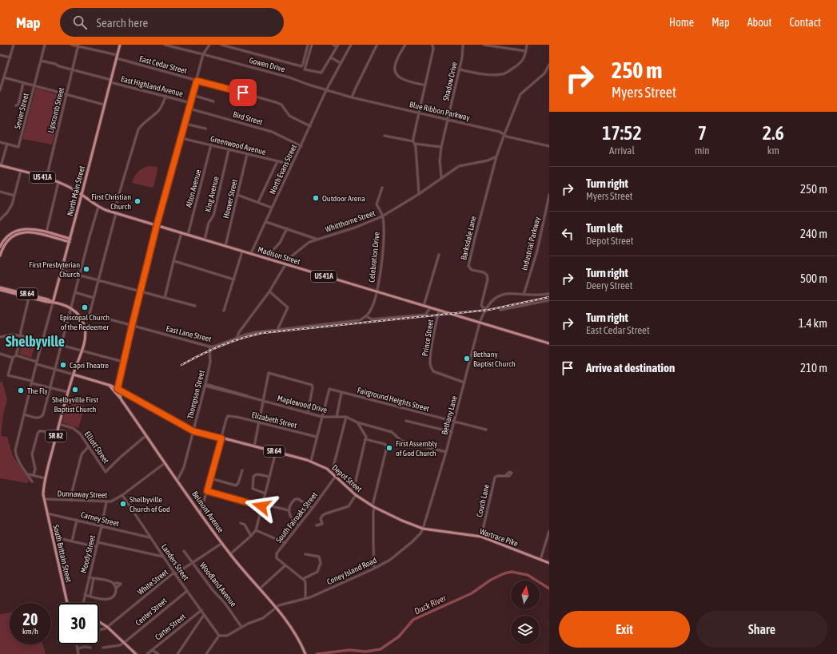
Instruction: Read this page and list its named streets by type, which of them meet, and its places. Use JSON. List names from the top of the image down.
{
  "streets": {
    "main road": [
      "US 41A",
      "North Main Street",
      "Madison Street",
      "SR 64",
      "SR 82",
      "Depot Street",
      "Belmont Avenue",
      "Wartrace Pike",
      "South Brittain Street"
    ],
    "street": [
      "East Cedar Street",
      "Gowen Drive",
      "Shadow Drive",
      "East Highland Avenue",
      "Lipscomb Street",
      "Sevier Street",
      "Blue Ribbon Parkway",
      "Bird Street",
      "Greenwood Avenue",
      "North Evans Street",
      "Alton Avenue",
      "King Avenue",
      "Hoover Street",
      "Whitthorne Street",
      "Barksdale Lane",
      "Industrial Parkway",
      "Celebration Drive",
      "East Lane Street",
      "Prince Street",
      "Thompson Street",
      "Fairground Heights Street",
      "Maplewood Drive",
      "Bethany Lane",
      "Elizabeth Street",
      "Elliott Street",
      "Dunnaway Street",
      "Couch Lane",
      "South Fairoaks Street",
      "Carney Street",
      "Moody Street",
      "Landers Street",
      "Coney Island Road",
      "White Street",
      "Woodland Avenue",
      "Center Street",
      "Carter Street"
    ]
  },
  "crossings": [
    ["East Cedar Street", "North Evans Street"],
    ["East Cedar Street", "North Main Street"],
    ["Gowen Drive", "Blue Ribbon Parkway"],
    ["Gowen Drive", "North Evans Street"],
    ["Shadow Drive", "Blue Ribbon Parkway"],
    ["Shadow Drive", "Whitthorne Street"],
    ["East Highland Avenue", "Lipscomb Street"],
    ["East Highland Avenue", "Sevier Street"],
    ["East Highland Avenue", "North Main Street"],
    ["Lipscomb Street", "US 41A"],
    ["Blue Ribbon Parkway", "North Evans Street"],
    ["Bird Street", "North Evans Street"],
    ["Greenwood Avenue", "North Evans Street"],
    ["Greenwood Avenue", "Alton Avenue"],
    ["Greenwood Avenue", "King Avenue"],
    ["Greenwood Avenue", "Hoover Street"],
    ["North Evans Street", "Madison Street"],
    ["US 41A", "North Main Street"],
    ["US 41A", "Madison Street"],
    ["Alton Avenue", "Madison Street"],
    ["North Main Street", "Madison Street"],
    ["North Main Street", "SR 64"],
    ["King Avenue", "Madison Street"],
    ["Hoover Street", "Madison Street"],
    ["Whitthorne Street", "Barksdale Lane"],
    ["Whitthorne Street", "Madison Street"],
    ["Whitthorne Street", "Celebration Drive"],
    ["Whitthorne Street", "East Lane Street"],
    ["Madison Street", "Celebration Drive"],
    ["Madison Street", "East Lane Street"],
    ["Madison Street", "Prince Street"],
    ["Madison Street", "Bethany Lane"],
    ["SR 64", "SR 82"],
    ["SR 64", "Depot Street"],
    ["SR 64", "Belmont Avenue"],
    ["East Lane Street", "Thompson Street"],
    ["Prince Street", "Bethany Lane"],
    ["Thompson Street", "Maplewood Drive"],
    ["Thompson Street", "Depot Street"],
    ["Thompson Street", "Belmont Avenue"],
    ["Fairground Heights Street", "Maplewood Drive"],
    ["Fairground Heights Street", "Bethany Lane"],
    ["Maplewood Drive", "Bethany Lane"],
    ["Bethany Lane", "Depot Street"],
    ["Bethany Lane", "Wartrace Pike"],
    ["Bethany Lane", "Coney Island Road"],
    ["Elizabeth Street", "Depot Street"],
    ["SR 82", "Elliott Street"],
    ["SR 82", "Dunnaway Street"],
    ["SR 82", "South Brittain Street"],
    ["Elliott Street", "Belmont Avenue"],
    ["Depot Street", "Belmont Avenue"],
    ["Depot Street", "South Fairoaks Street"],
    ["Depot Street", "Wartrace Pike"],
    ["Depot Street", "Coney Island Road"],
    ["Dunnaway Street", "Belmont Avenue"],
    ["Dunnaway Street", "South Brittain Street"],
    ["Dunnaway Street", "Moody Street"],
    ["Dunnaway Street", "Landers Street"],
    ["Couch Lane", "Wartrace Pike"],
    ["Belmont Avenue", "Coney Island Road"],
    ["Belmont Avenue", "White Street"],
    ["Carney Street", "South Brittain Street"],
    ["Carney Street", "Moody Street"],
    ["Carney Street", "Landers Street"],
    ["Wartrace Pike", "Coney Island Road"],
    ["Landers Street", "Coney Island Road"],
    ["Landers Street", "White Street"],
    ["Landers Street", "Center Street"],
    ["Landers Street", "Carter Street"],
    ["Coney Island Road", "Woodland Avenue"],
    ["White Street", "Woodland Avenue"]
  ],
  "districts": ["Shelbyville"],
  "water": ["Duck River"],
  "places": [
    "Outdoor Arena",
    "First Christian Church",
    "First Presbyterian Church",
    "Episcopal Church of the Redeemer",
    "Bethany Baptist Church",
    "Capri Theatre",
    "Shelbyville First Baptist Church",
    "The Fly",
    "First Assembly of God Church",
    "Shelbyville Church of God"
  ],
  "north": "top",
  "page": {
    "header": "Map",
    "search": "Search here",
    "nav": [
      "Home",
      "Map",
      "About",
      "Contact"
    ],
    "turn": ["250 m", "Myers Street"],
    "eta": [
      "17:52",
      "Arrival",
      "7",
      "min",
      "2.6",
      "km"
    ],
    "list": [
      {
        "name": "Turn right",
        "note": "Myers Street",
        "value": "250 m"
      },
      {
        "name": "Turn left",
        "note": "Depot Street",
        "value": "240 m"
      },
      {
        "name": "Turn right",
        "note": "Deery Street",
        "value": "500 m"
      },
      {
        "name": "Turn right",
        "note": "East Cedar Street",
        "value": "1.4 km"
      },
      {
        "name": "Arrive at destination",
        "value": "210 m"
      }
    ],
    "speed": "20 km/h",
    "limit": "30",
    "buttons": ["Exit", "Share"]
  }
}
